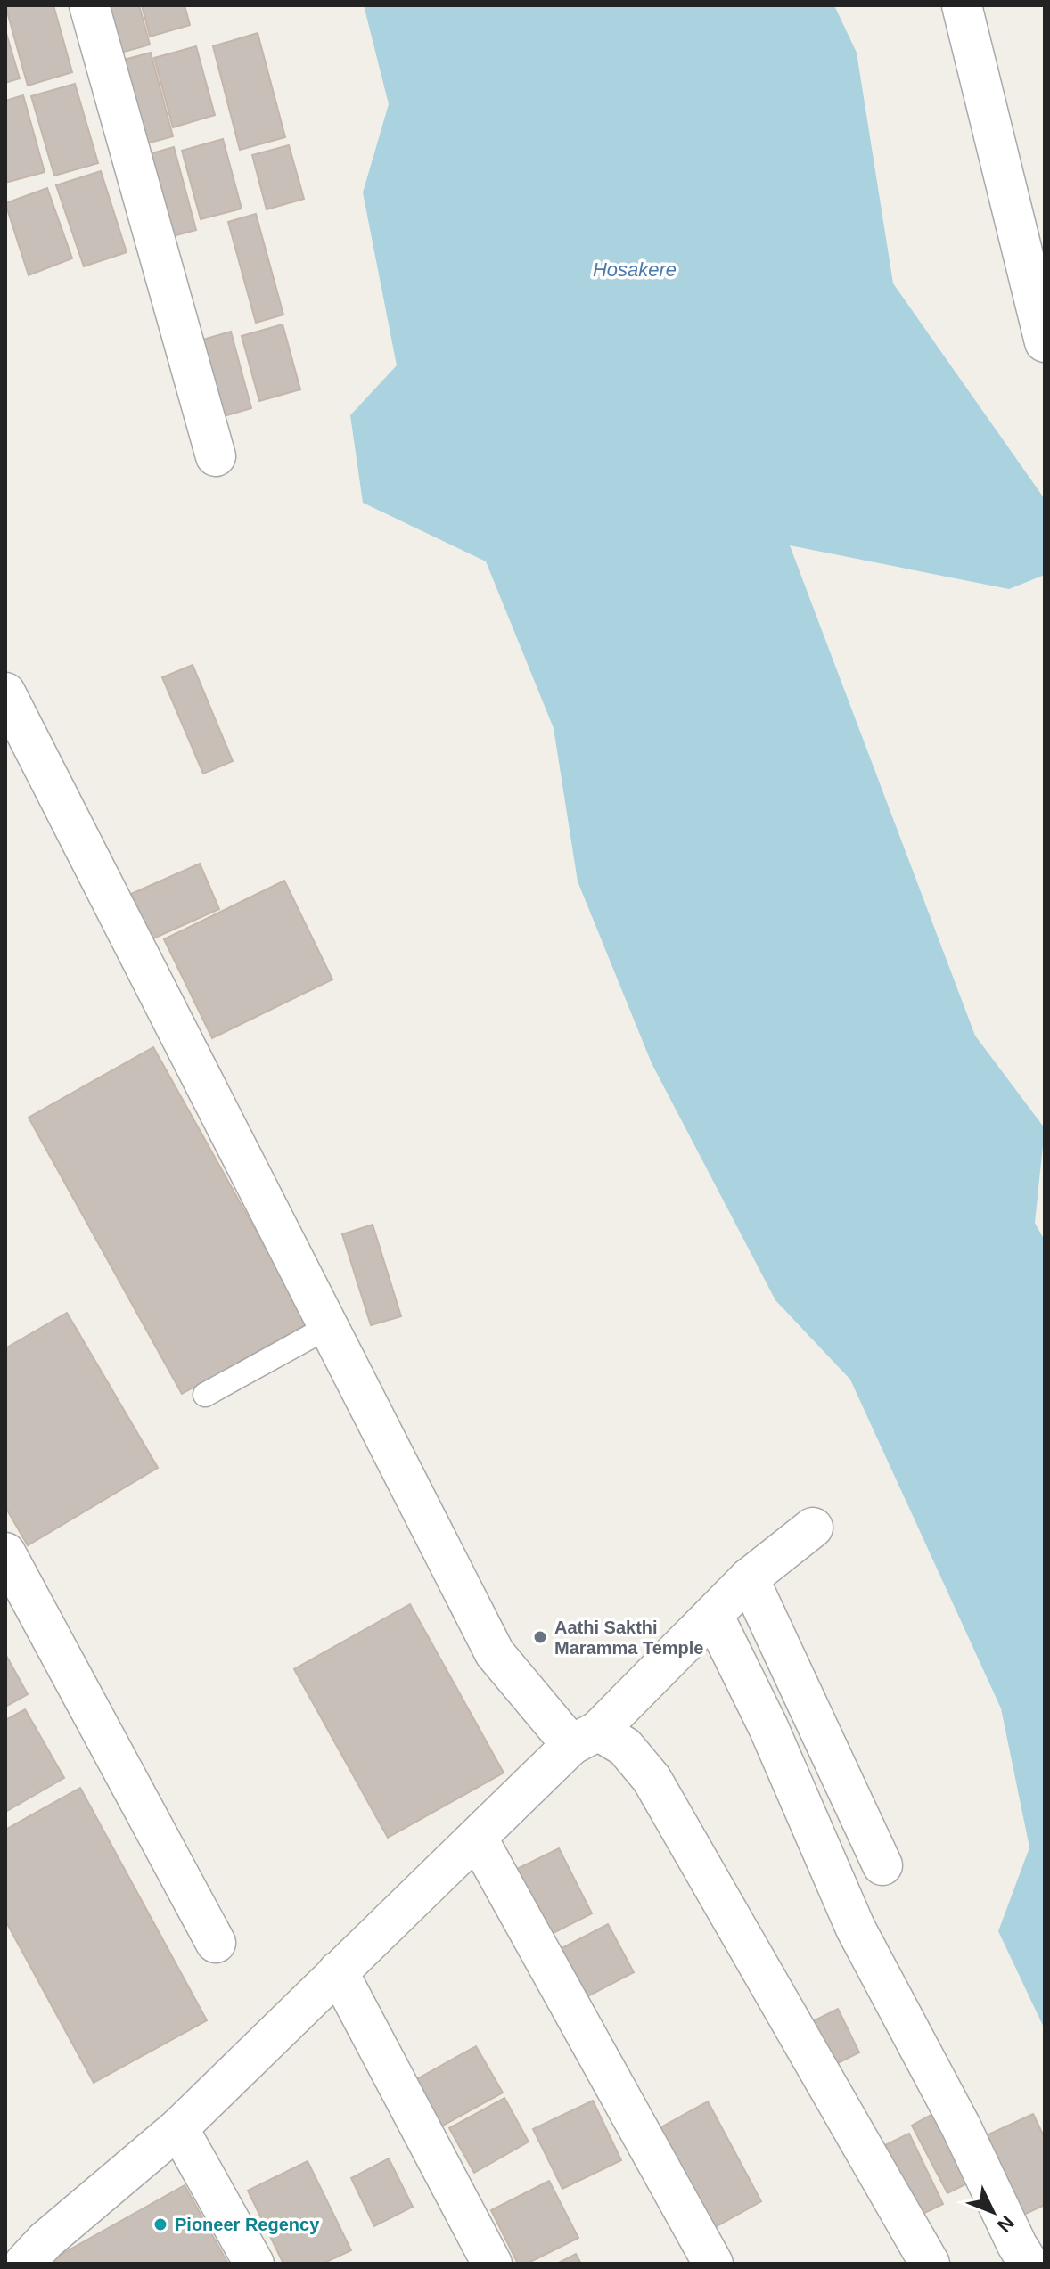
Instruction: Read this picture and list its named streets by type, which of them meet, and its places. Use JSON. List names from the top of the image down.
{
  "water": ["Hosakere"],
  "places": ["Aathi Sakthi Maramma Temple", "Pioneer Regency"],
  "north": "bottom right"
}
